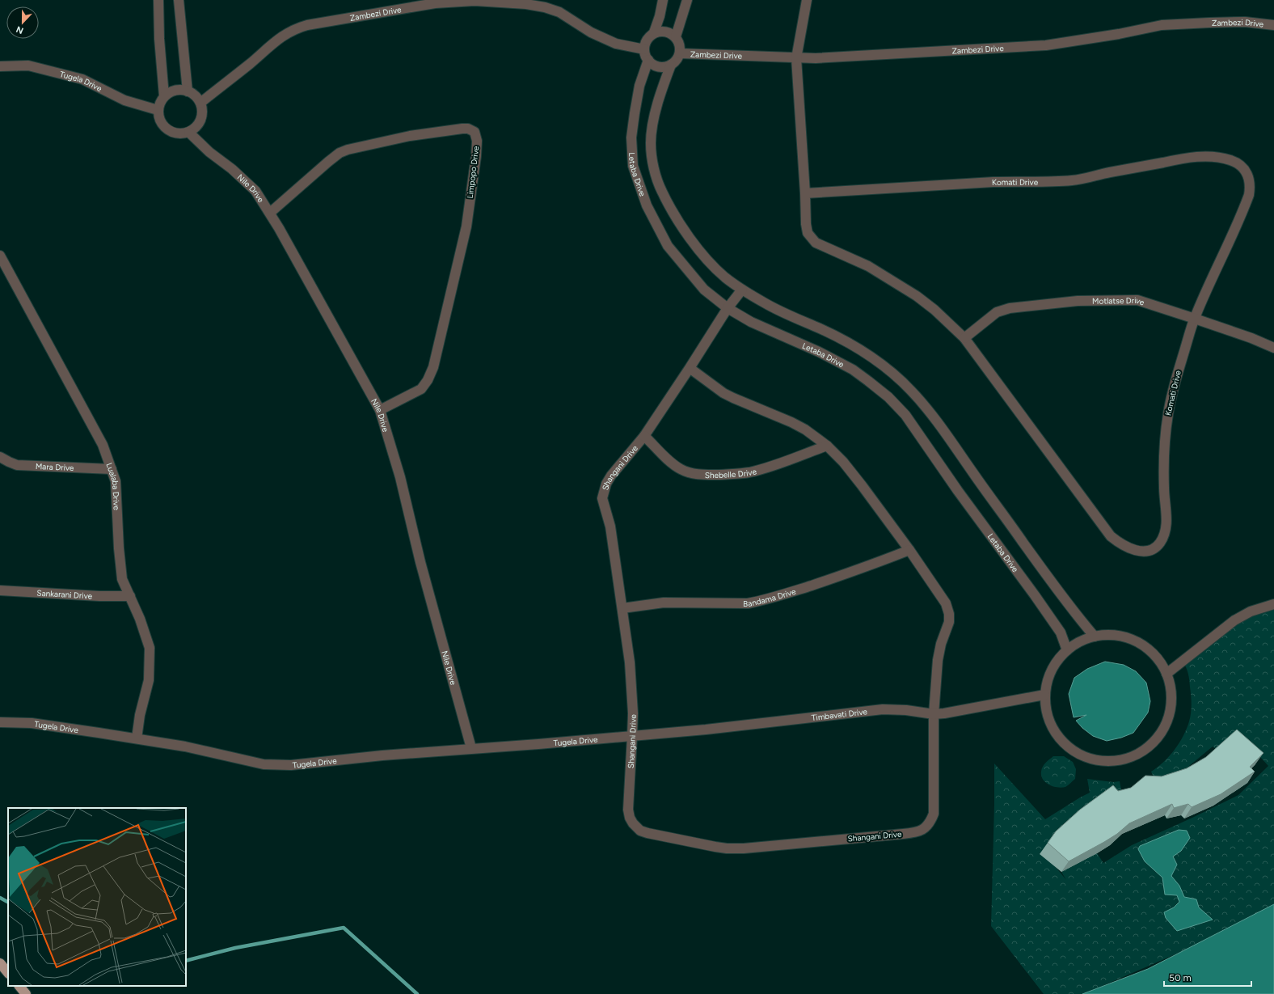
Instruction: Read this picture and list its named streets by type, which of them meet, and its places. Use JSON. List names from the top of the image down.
{
  "streets": {
    "street": [
      "Zambezi Drive",
      "Tugela Drive",
      "Limpopo Drive",
      "Letaba Drive",
      "Komati Drive",
      "Nile Drive",
      "Motlatse Drive",
      "Mara Drive",
      "Shangani Drive",
      "Shebelle Drive",
      "Lualaba Drive",
      "Sankarani Drive",
      "Bandama Drive",
      "Timbavati Drive"
    ]
  },
  "crossings": [
    ["Zambezi Drive", "Tugela Drive"],
    ["Zambezi Drive", "Letaba Drive"],
    ["Zambezi Drive", "Komati Drive"],
    ["Zambezi Drive", "Nile Drive"],
    ["Tugela Drive", "Nile Drive"],
    ["Tugela Drive", "Shangani Drive"],
    ["Tugela Drive", "Lualaba Drive"],
    ["Tugela Drive", "Timbavati Drive"],
    ["Limpopo Drive", "Nile Drive"],
    ["Letaba Drive", "Shangani Drive"],
    ["Komati Drive", "Motlatse Drive"],
    ["Mara Drive", "Lualaba Drive"],
    ["Shangani Drive", "Shebelle Drive"],
    ["Shangani Drive", "Bandama Drive"],
    ["Shangani Drive", "Timbavati Drive"],
    ["Lualaba Drive", "Sankarani Drive"]
  ],
  "scale_bar": "50 m",
  "north": "bottom"
}
